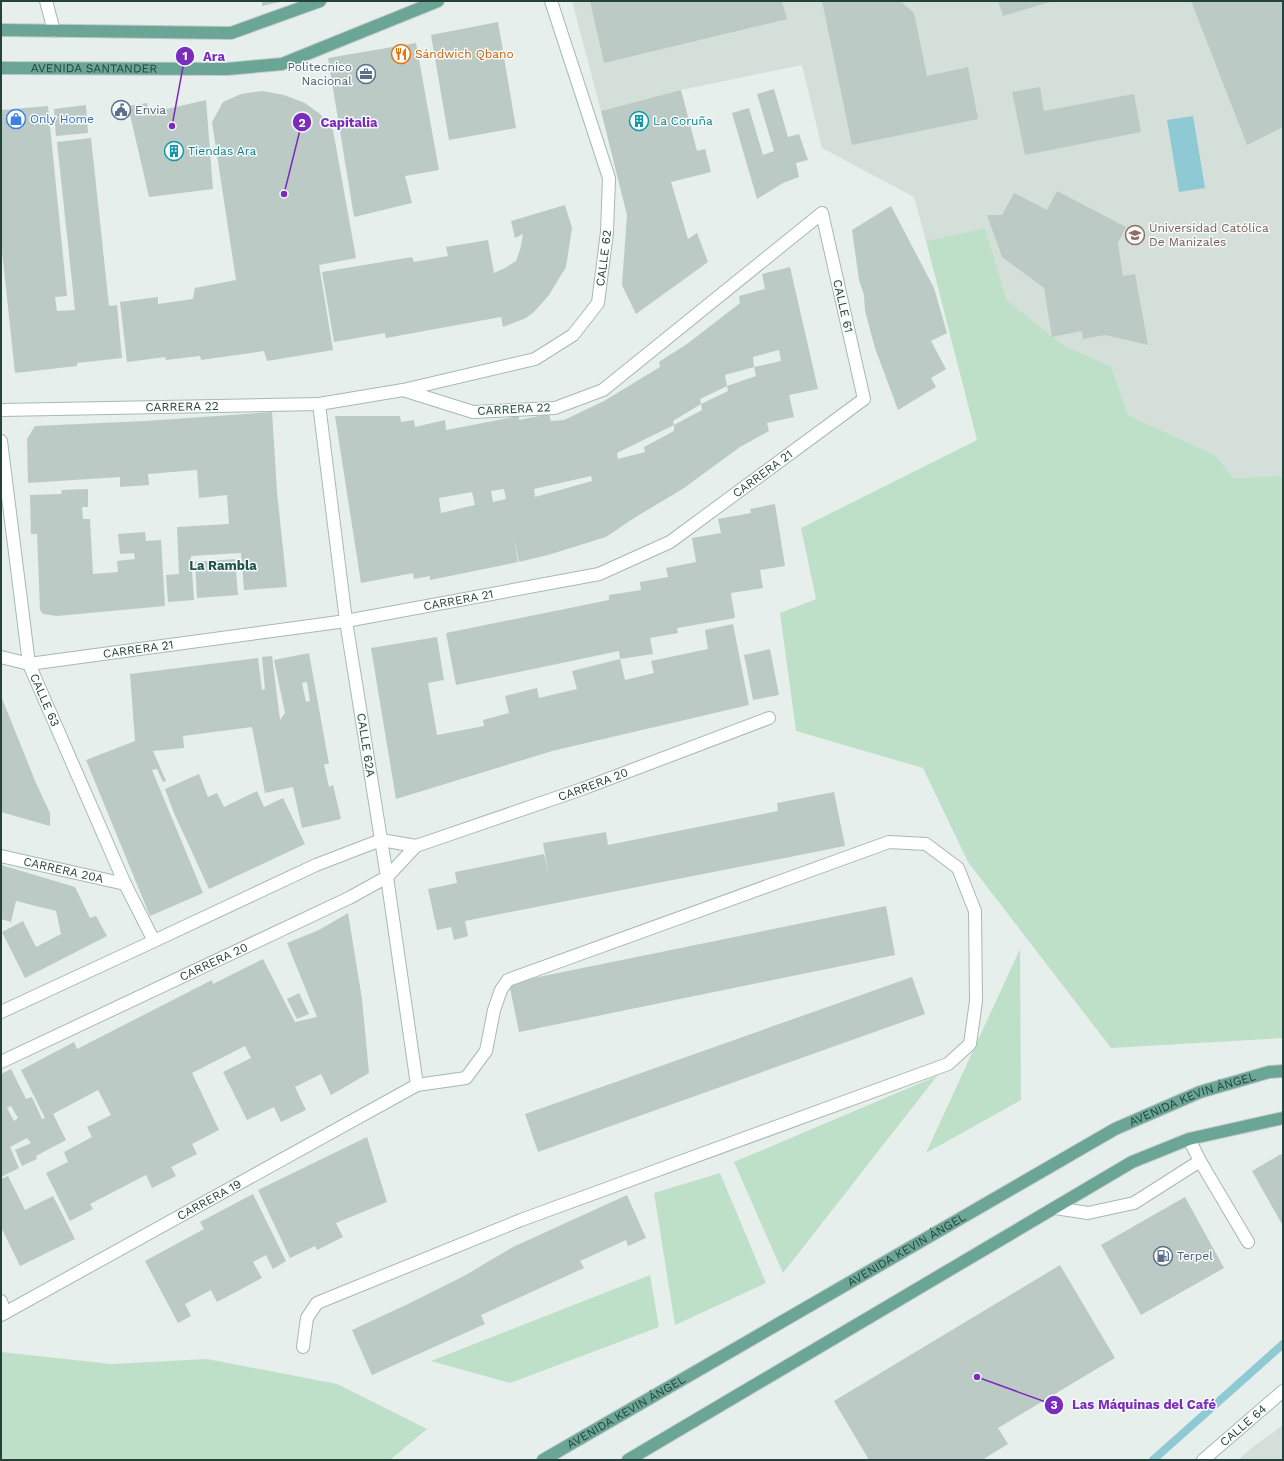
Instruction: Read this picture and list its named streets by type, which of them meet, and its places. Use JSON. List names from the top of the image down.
{
  "streets": {
    "main road": ["AVENIDA SANTANDER", "AVENIDA KEVIN ÁNGEL"],
    "street": [
      "CALLE 62",
      "CALLE 61",
      "CARRERA 22",
      "CARRERA 21",
      "CALLE 63",
      "CALLE 62A",
      "CARRERA 20",
      "CARRERA 20A",
      "CARRERA 19",
      "CALLE 64"
    ]
  },
  "crossings": [
    ["CALLE 62", "CARRERA 22"],
    ["CALLE 61", "CARRERA 22"],
    ["CALLE 61", "CARRERA 21"],
    ["CARRERA 22", "CALLE 62A"],
    ["CARRERA 21", "CALLE 63"],
    ["CARRERA 21", "CALLE 62A"],
    ["CALLE 63", "CARRERA 20A"],
    ["CALLE 62A", "CARRERA 20"],
    ["CALLE 62A", "CARRERA 19"]
  ],
  "districts": ["La Rambla"],
  "places": {
    "restaurant": ["Sándwich Qbano"],
    "office": ["Politecnico Nacional"],
    "public building": ["Envia"],
    "shop": ["Only Home"],
    "building": ["La Coruña", "Tiendas Ara"],
    "other": ["Ara", "Capitalia", "Las Máquinas del Café"],
    "school or university": ["Universidad Católica De Manizales"],
    "fuel station": ["Terpel"]
  }
}
